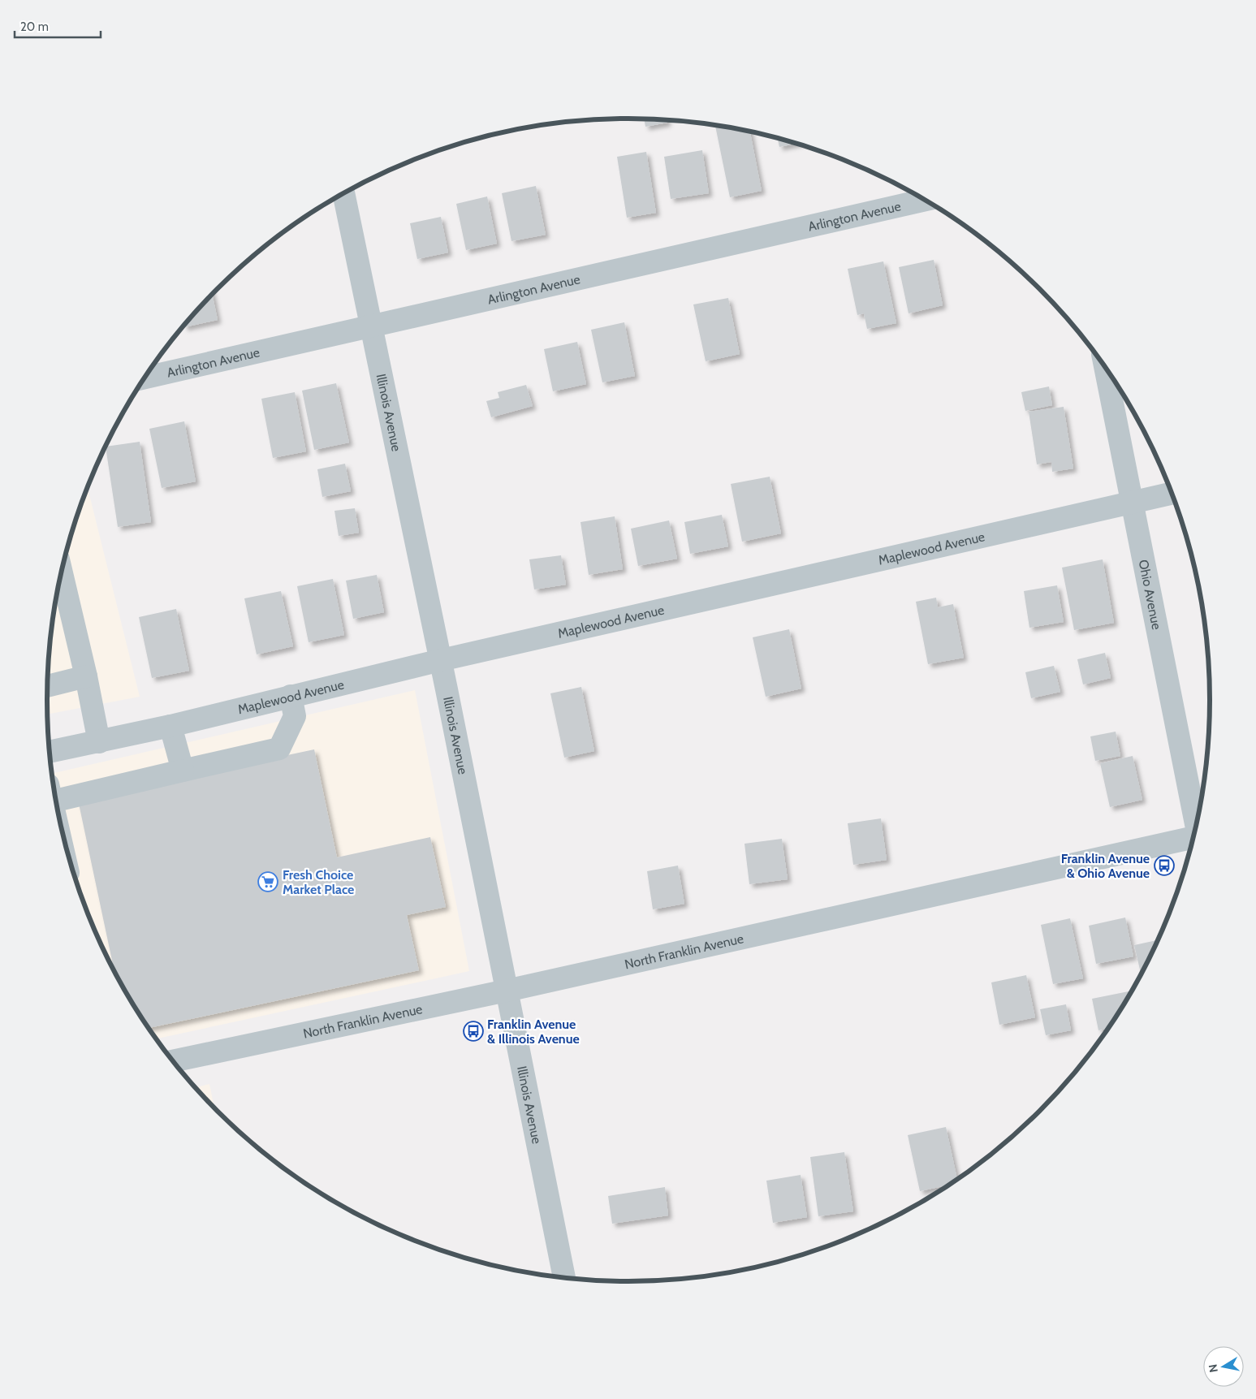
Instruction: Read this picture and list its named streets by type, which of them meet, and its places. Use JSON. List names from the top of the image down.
{
  "streets": {
    "street": [
      "Arlington Avenue",
      "Illinois Avenue",
      "Maplewood Avenue",
      "Ohio Avenue",
      "North Franklin Avenue"
    ]
  },
  "crossings": [
    ["Arlington Avenue", "Illinois Avenue"],
    ["Illinois Avenue", "Maplewood Avenue"],
    ["Illinois Avenue", "North Franklin Avenue"],
    ["Maplewood Avenue", "Ohio Avenue"]
  ],
  "places": {
    "bus stop": ["Franklin Avenue & Ohio Avenue", "Franklin Avenue & Illinois Avenue"],
    "supermarket": ["Fresh Choice Market Place"]
  },
  "scale_bar": "20 m",
  "north": "left"
}
